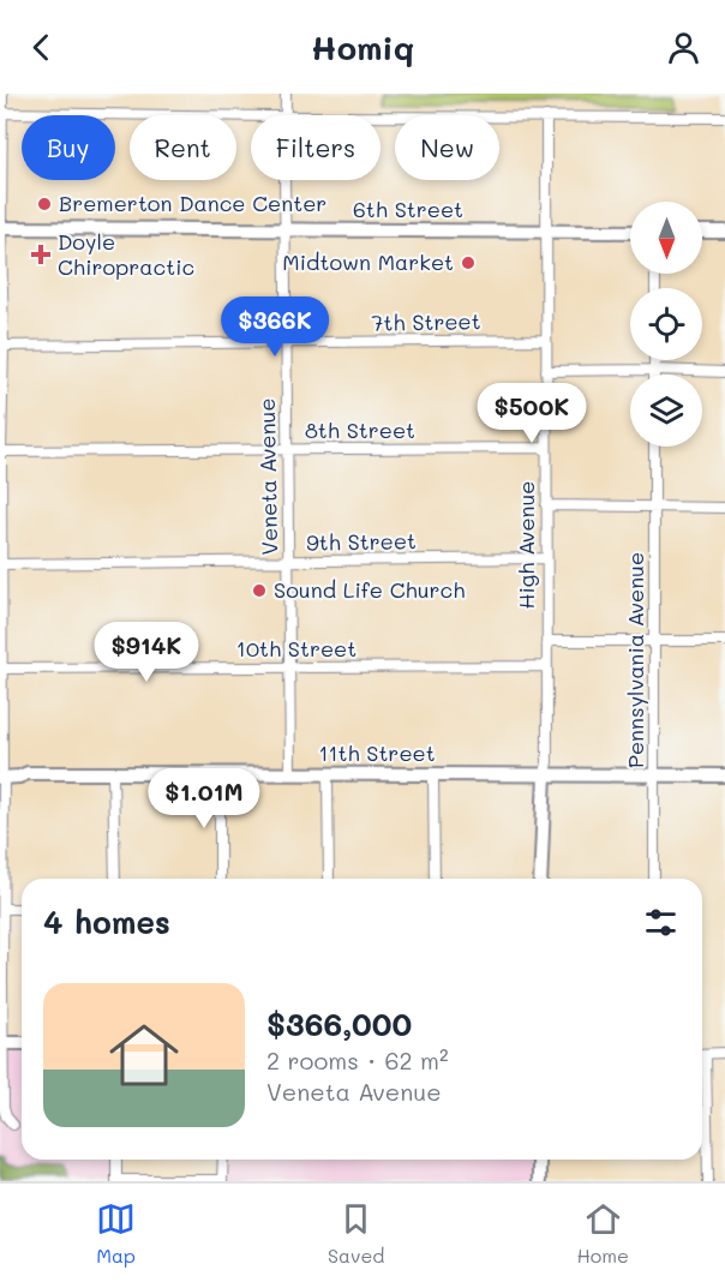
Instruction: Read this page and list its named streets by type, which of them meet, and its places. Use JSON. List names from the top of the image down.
{
  "streets": {
    "main road": ["6th Street", "High Avenue", "11th Street"],
    "street": [
      "7th Street",
      "8th Street",
      "Veneta Avenue",
      "9th Street",
      "10th Street",
      "Pennsylvania Avenue"
    ]
  },
  "crossings": [
    ["6th Street", "Veneta Avenue"],
    ["6th Street", "High Avenue"],
    ["7th Street", "Veneta Avenue"],
    ["7th Street", "High Avenue"],
    ["8th Street", "Veneta Avenue"],
    ["8th Street", "High Avenue"],
    ["Veneta Avenue", "9th Street"],
    ["Veneta Avenue", "10th Street"],
    ["Veneta Avenue", "11th Street"],
    ["9th Street", "High Avenue"],
    ["High Avenue", "10th Street"],
    ["High Avenue", "11th Street"],
    ["Pennsylvania Avenue", "11th Street"]
  ],
  "places": {
    "other": ["Bremerton Dance Center", "Midtown Market", "Sound Life Church"],
    "health": ["Doyle Chiropractic"]
  },
  "north": "bottom",
  "page": {
    "header": "Homiq",
    "chip": [
      "Buy",
      "Rent",
      "Filters",
      "New"
    ],
    "price": [
      "$366K",
      "$500K",
      "$914K",
      "$1.01M"
    ],
    "heading": "4 homes",
    "list": [
      {
        "name": "$366,000",
        "note": "2 rooms · 62 m² · Veneta Avenue"
      }
    ],
    "tabs": ["Map", "Saved", "Home"]
  }
}
